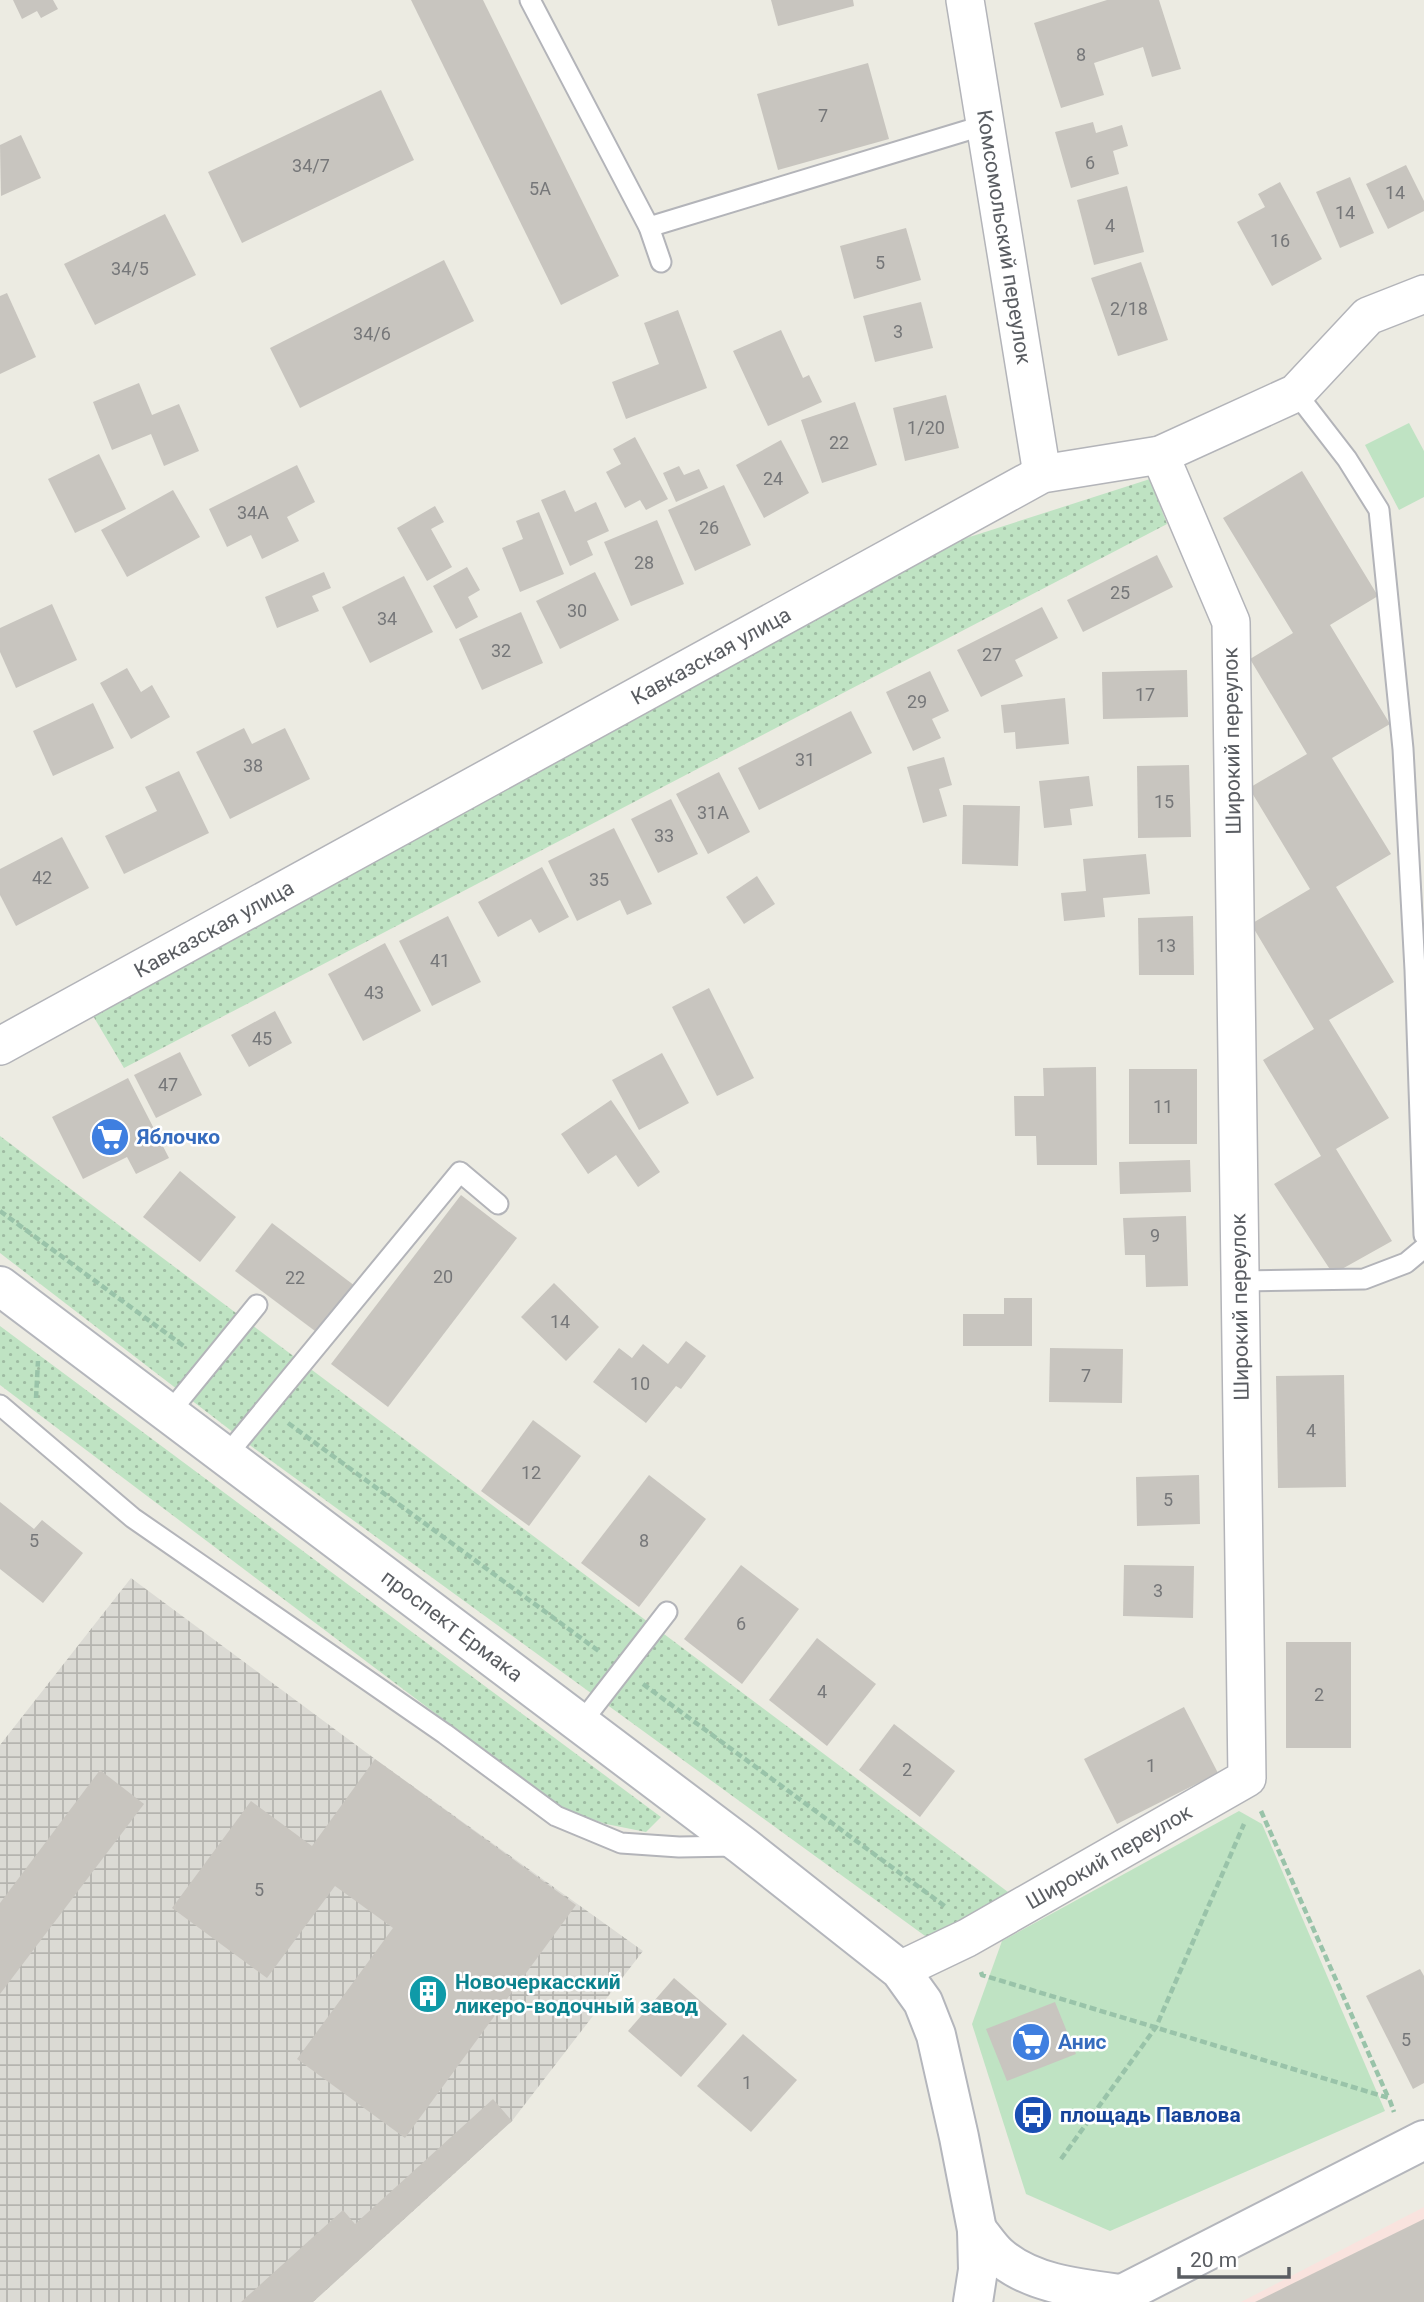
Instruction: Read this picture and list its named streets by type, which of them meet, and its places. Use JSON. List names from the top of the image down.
{
  "streets": {
    "street": [
      "Комсомольский переулок",
      "Кавказская улица",
      "Широкий переулок",
      "проспект Ермака"
    ]
  },
  "crossings": [
    ["Комсомольский переулок", "Кавказская улица"],
    ["Кавказская улица", "Широкий переулок"],
    ["Широкий переулок", "проспект Ермака"]
  ],
  "places": {
    "supermarket": ["Яблочко", "Анис"],
    "building": ["Новочеркасский ликеро-водочный завод"],
    "bus stop": ["площадь Павлова"]
  },
  "house_numbers": [
    "8",
    "7",
    "6",
    "34/7",
    "5А",
    "14",
    "14",
    "4",
    "16",
    "5",
    "34/5",
    "2/18",
    "3",
    "34/6",
    "1/20",
    "22",
    "24",
    "34А",
    "26",
    "28",
    "25",
    "30",
    "34",
    "32",
    "27",
    "17",
    "29",
    "31",
    "38",
    "15",
    "31А",
    "33",
    "42",
    "35",
    "13",
    "41",
    "43",
    "45",
    "47",
    "11",
    "9",
    "20",
    "22",
    "14",
    "7",
    "10",
    "4",
    "12",
    "5",
    "5",
    "8",
    "3",
    "6",
    "4",
    "2",
    "1",
    "2",
    "5",
    "5",
    "1"
  ],
  "scale_bar": "20 m"
}
